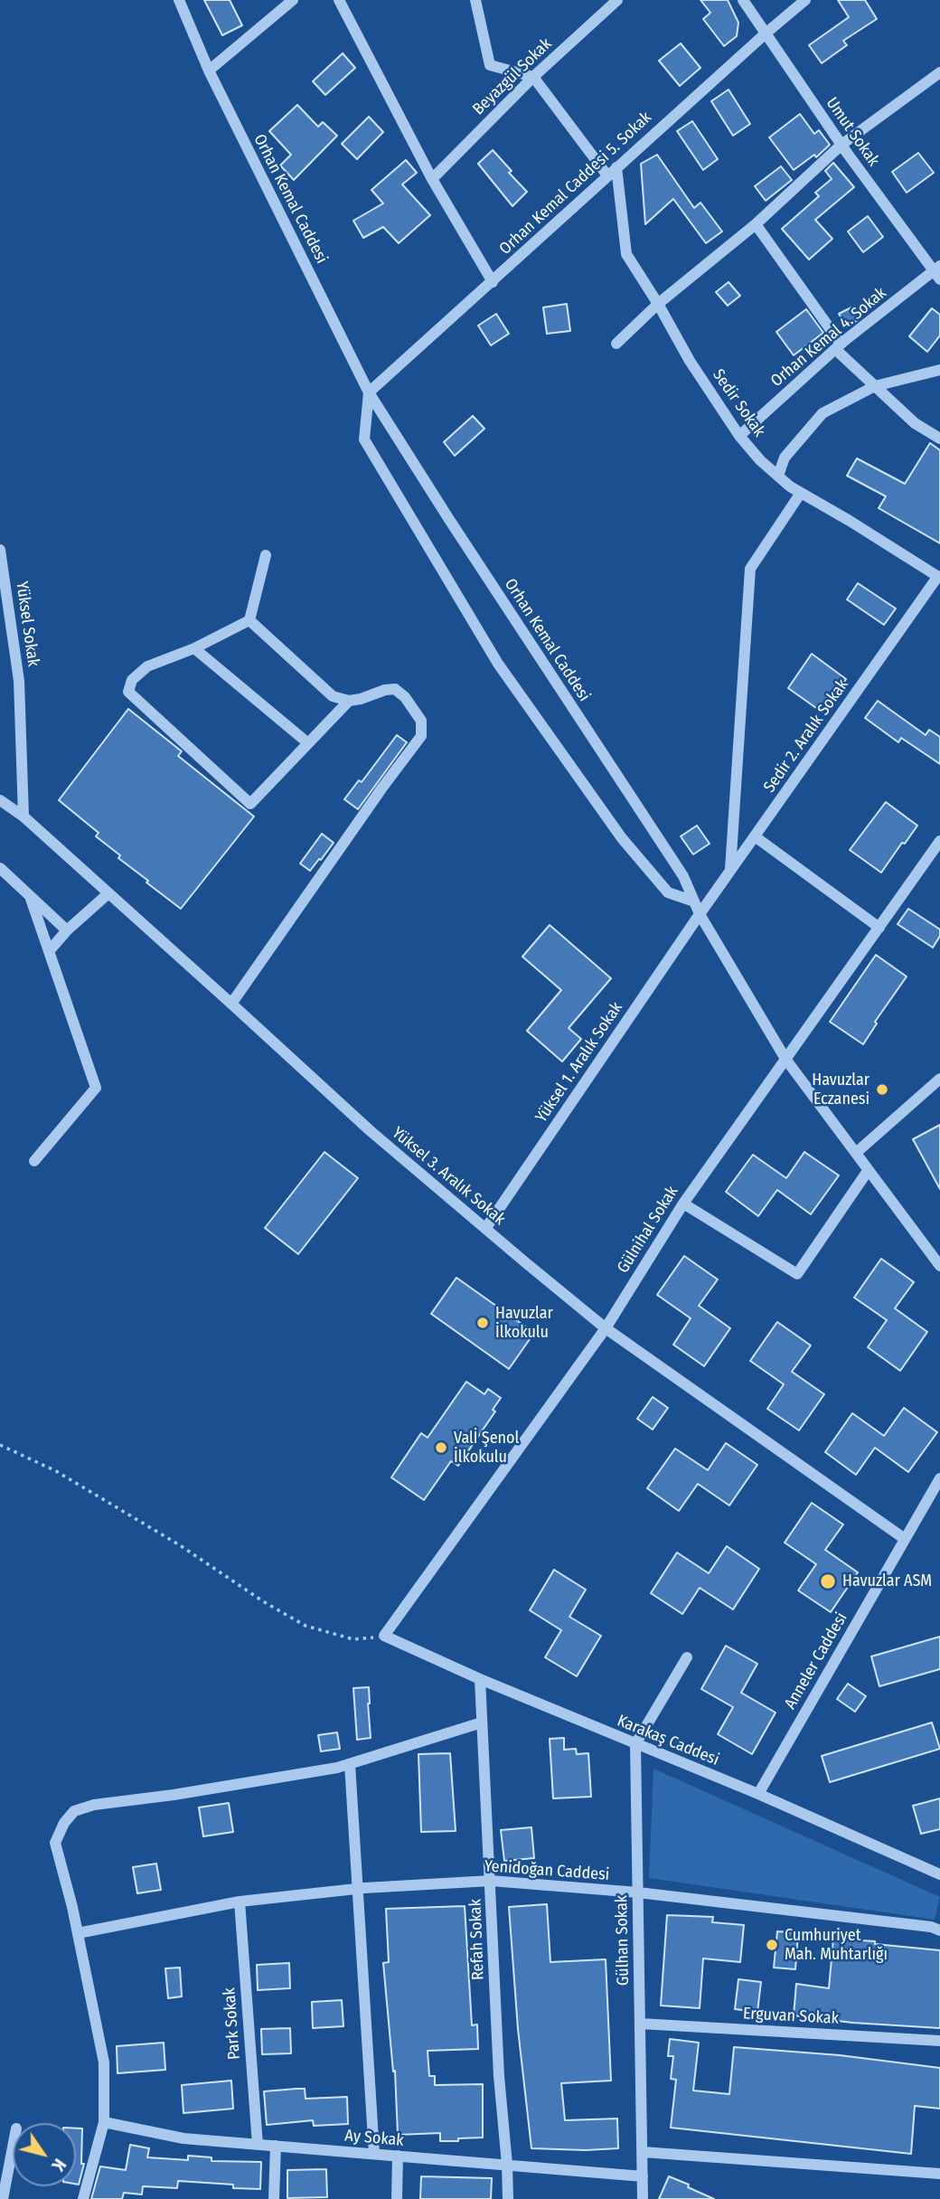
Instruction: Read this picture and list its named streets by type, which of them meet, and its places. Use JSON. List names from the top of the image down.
{
  "streets": {
    "street": [
      "Beyazgül Sokak",
      "Umut Sokak",
      "Orhan Kemal Caddesi 5. Sokak",
      "Orhan Kemal Caddesi",
      "Orhan Kemal 4. Sokak",
      "Sedir Sokak",
      "Yüksel Sokak",
      "Sedir 2. Aralık Sokak",
      "Yüksel 1. Aralık Sokak",
      "Yüksel 3. Aralık Sokak",
      "Gülnihal Sokak",
      "Anneler Caddesi",
      "Karakaş Caddesi",
      "Yenidoğan Caddesi",
      "Refah Sokak",
      "Gülhan Sokak",
      "Erguvan Sokak",
      "Park Sokak",
      "Ay Sokak"
    ]
  },
  "crossings": [
    ["Umut Sokak", "Orhan Kemal Caddesi 5. Sokak"],
    ["Umut Sokak", "Orhan Kemal 4. Sokak"],
    ["Orhan Kemal Caddesi 5. Sokak", "Orhan Kemal Caddesi"],
    ["Orhan Kemal Caddesi 5. Sokak", "Sedir Sokak"],
    ["Orhan Kemal Caddesi", "Sedir 2. Aralık Sokak"],
    ["Orhan Kemal Caddesi", "Yüksel 1. Aralık Sokak"],
    ["Orhan Kemal Caddesi", "Gülnihal Sokak"],
    ["Orhan Kemal 4. Sokak", "Sedir Sokak"],
    ["Sedir Sokak", "Sedir 2. Aralık Sokak"],
    ["Yüksel Sokak", "Yüksel 3. Aralık Sokak"],
    ["Sedir 2. Aralık Sokak", "Yüksel 1. Aralık Sokak"],
    ["Yüksel 1. Aralık Sokak", "Yüksel 3. Aralık Sokak"],
    ["Yüksel 3. Aralık Sokak", "Gülnihal Sokak"],
    ["Yüksel 3. Aralık Sokak", "Anneler Caddesi"],
    ["Gülnihal Sokak", "Karakaş Caddesi"],
    ["Anneler Caddesi", "Karakaş Caddesi"],
    ["Karakaş Caddesi", "Refah Sokak"],
    ["Karakaş Caddesi", "Gülhan Sokak"],
    ["Yenidoğan Caddesi", "Refah Sokak"],
    ["Yenidoğan Caddesi", "Gülhan Sokak"],
    ["Yenidoğan Caddesi", "Park Sokak"],
    ["Refah Sokak", "Ay Sokak"],
    ["Gülhan Sokak", "Erguvan Sokak"],
    ["Gülhan Sokak", "Ay Sokak"],
    ["Park Sokak", "Ay Sokak"]
  ],
  "places": [
    "Havuzlar Eczanesi",
    "Havuzlar İlkokulu",
    "Valİ Şenol İlkokulu",
    "Havuzlar ASM",
    "Cumhuriyet Mah. Muhtarlığı"
  ],
  "north": "bottom right"
}
